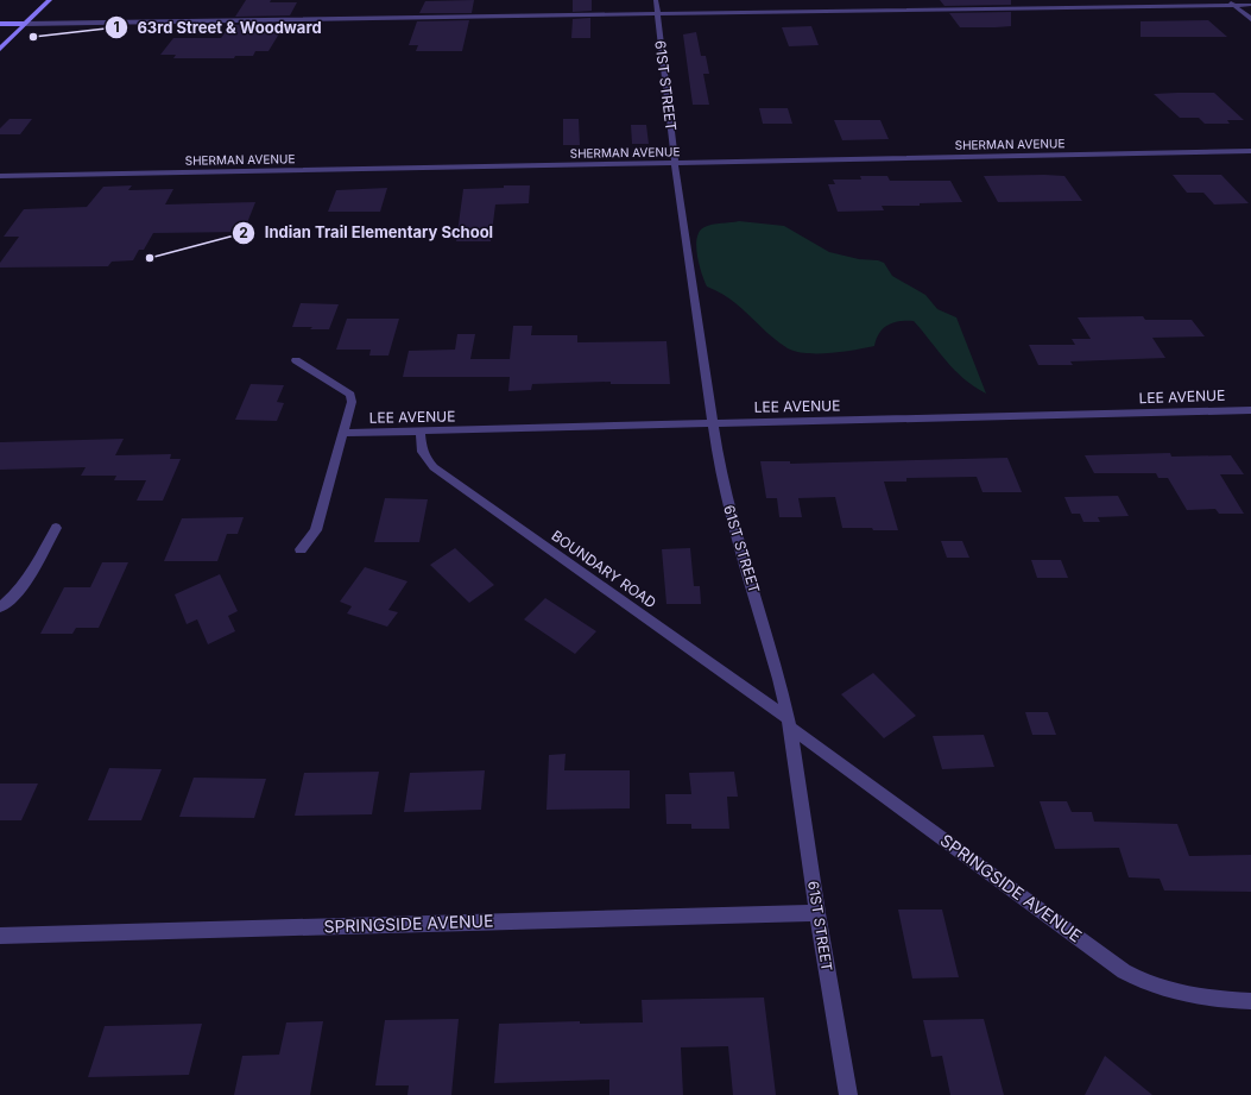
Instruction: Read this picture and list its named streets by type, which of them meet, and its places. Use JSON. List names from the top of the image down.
{
  "streets": {
    "street": [
      "61ST STREET",
      "SHERMAN AVENUE",
      "LEE AVENUE",
      "BOUNDARY ROAD",
      "SPRINGSIDE AVENUE"
    ]
  },
  "crossings": [
    ["61ST STREET", "SHERMAN AVENUE"],
    ["61ST STREET", "LEE AVENUE"],
    ["61ST STREET", "BOUNDARY ROAD"],
    ["61ST STREET", "SPRINGSIDE AVENUE"],
    ["LEE AVENUE", "BOUNDARY ROAD"],
    ["BOUNDARY ROAD", "SPRINGSIDE AVENUE"]
  ],
  "places": ["63rd Street & Woodward", "Indian Trail Elementary School"]
}
